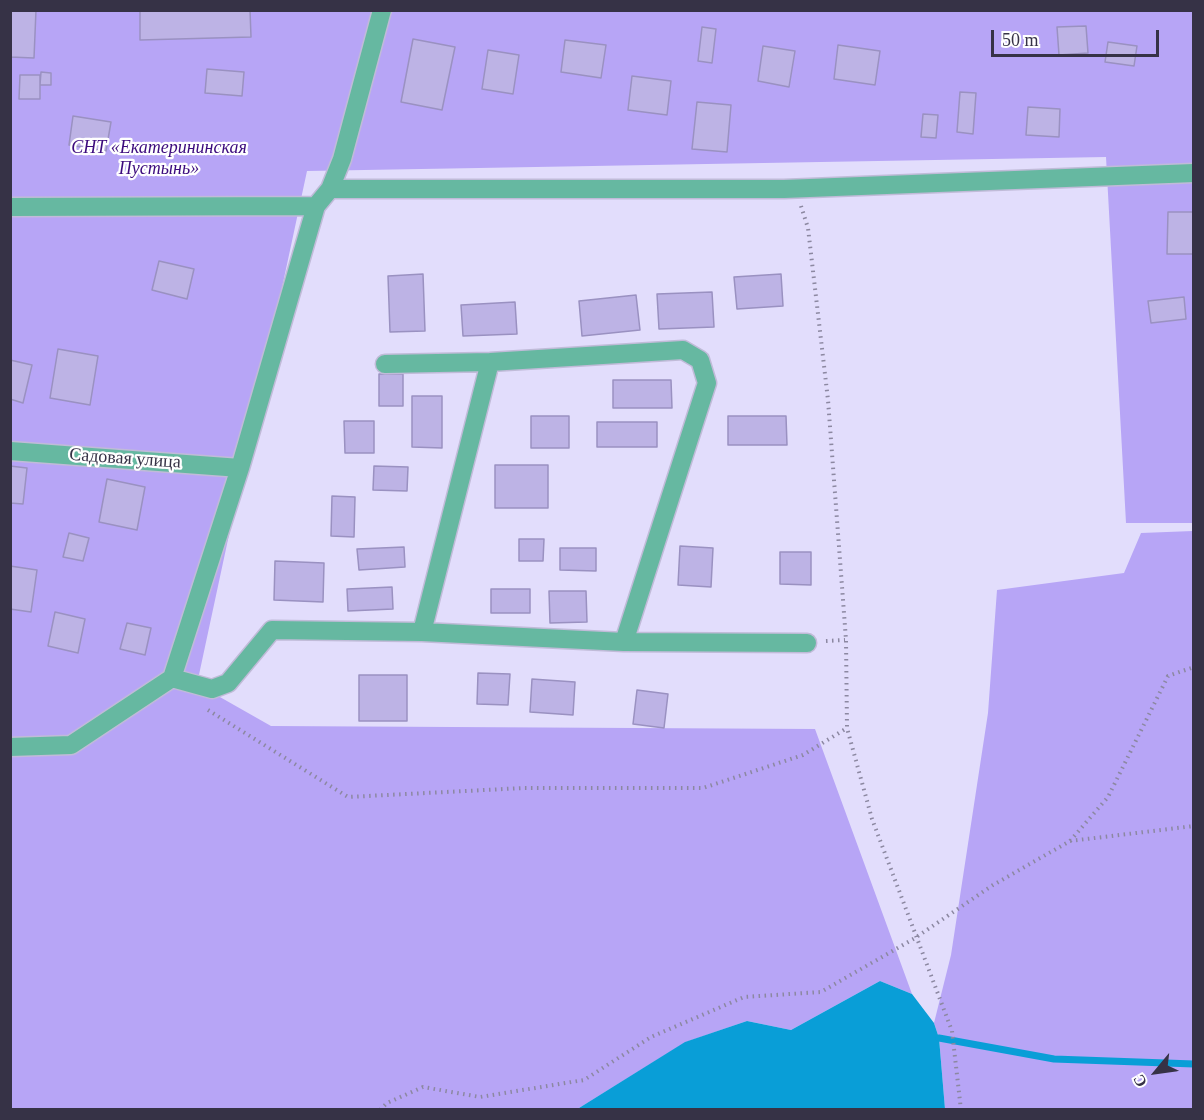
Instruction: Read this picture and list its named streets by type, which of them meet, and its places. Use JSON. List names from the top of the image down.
{
  "streets": {
    "street": ["Садовая улица"]
  },
  "parks": ["СНТ «Екатерининская Пустынь»"],
  "scale_bar": "50 m",
  "north": "bottom left"
}
